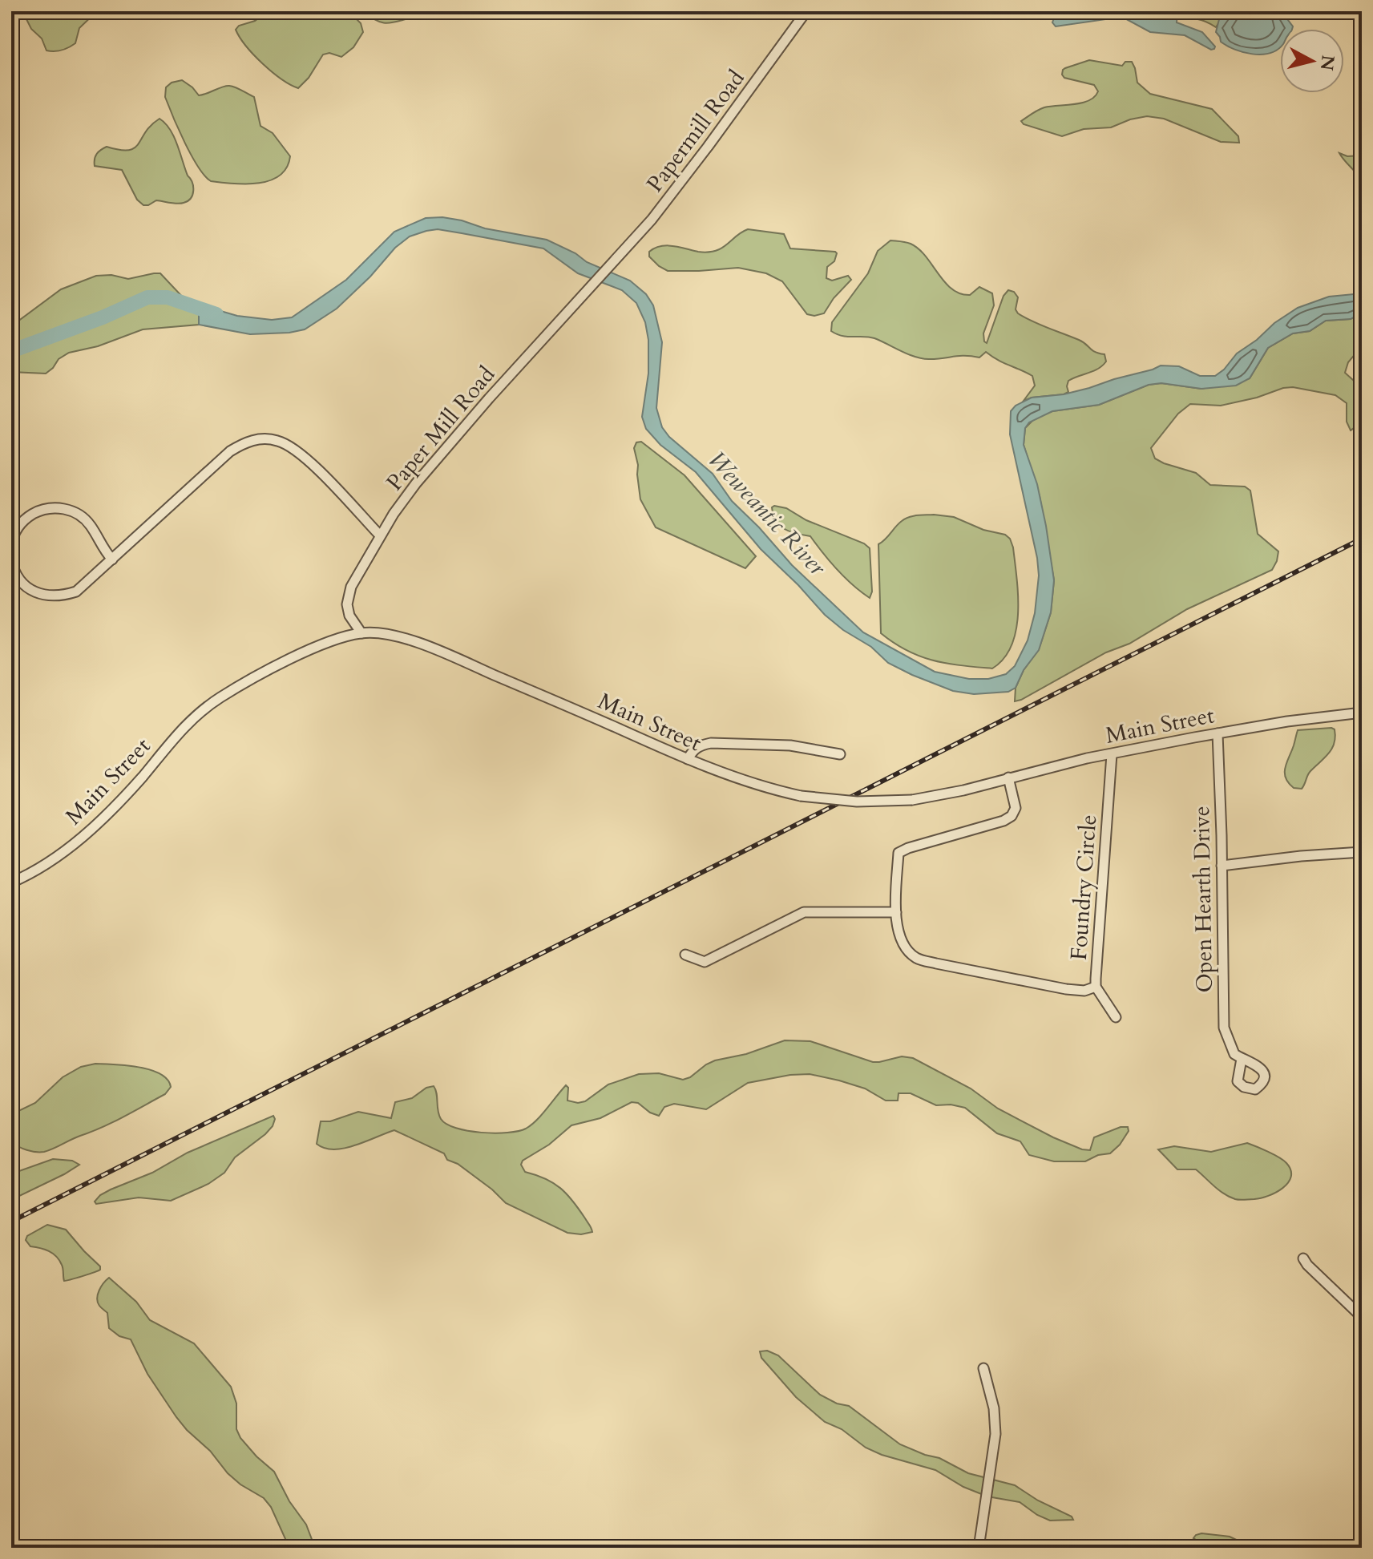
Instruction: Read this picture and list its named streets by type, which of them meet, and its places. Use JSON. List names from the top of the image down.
{
  "streets": {
    "street": [
      "Papermill Road",
      "Paper Mill Road",
      "Main Street",
      "Foundry Circle",
      "Open Hearth Drive"
    ]
  },
  "crossings": [
    ["Papermill Road", "Paper Mill Road"],
    ["Paper Mill Road", "Main Street"],
    ["Main Street", "Foundry Circle"],
    ["Main Street", "Open Hearth Drive"]
  ],
  "water": ["Weweantic River"],
  "north": "right"
}
